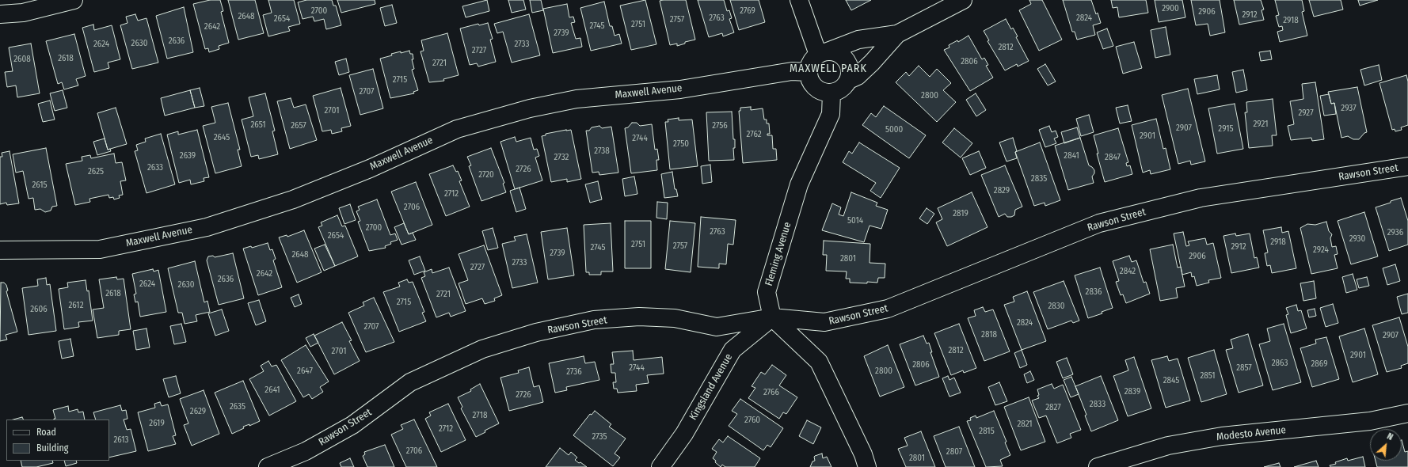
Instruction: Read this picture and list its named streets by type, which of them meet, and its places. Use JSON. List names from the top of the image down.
{
  "streets": {
    "street": [
      "Maxwell Avenue",
      "Rawson Street",
      "Fleming Avenue",
      "Kingsland Avenue",
      "Modesto Avenue"
    ]
  },
  "crossings": [
    ["Maxwell Avenue", "Fleming Avenue"],
    ["Rawson Street", "Fleming Avenue"],
    ["Rawson Street", "Kingsland Avenue"],
    ["Fleming Avenue", "Kingsland Avenue"]
  ],
  "districts": ["MAXWELL PARK"],
  "house_numbers": [
    "2900",
    "2700",
    "2769",
    "2906",
    "2912",
    "2648",
    "2763",
    "2824",
    "2654",
    "2757",
    "2918",
    "2751",
    "2745",
    "2642",
    "2739",
    "2636",
    "2630",
    "2624",
    "2733",
    "2812",
    "2727",
    "2618",
    "2608",
    "2806",
    "2721",
    "2715",
    "2707",
    "2800",
    "2937",
    "2701",
    "2927",
    "2921",
    "2651",
    "2657",
    "2756",
    "2907",
    "2915",
    "5000",
    "2762",
    "2901",
    "2645",
    "2744",
    "2750",
    "2738",
    "2639",
    "2841",
    "2732",
    "2847",
    "2633",
    "2726",
    "2625",
    "2720",
    "2835",
    "2615",
    "2829",
    "2712",
    "2706",
    "2819",
    "5014",
    "2700",
    "2763",
    "2936",
    "2654",
    "2930",
    "2918",
    "2751",
    "2757",
    "2912",
    "2745",
    "2924",
    "2739",
    "2648",
    "2906",
    "2801",
    "2733",
    "2727",
    "2842",
    "2642",
    "2636",
    "2624",
    "2630",
    "2836",
    "2618",
    "2721",
    "2715",
    "2612",
    "2830",
    "2606",
    "2824",
    "2707",
    "2818",
    "2907",
    "2812",
    "2701",
    "2901",
    "2863",
    "2869",
    "2806",
    "2744",
    "2857",
    "2647",
    "2800",
    "2736",
    "2851",
    "2845",
    "2641",
    "2839",
    "2766",
    "2726",
    "2833",
    "2635",
    "2827",
    "2629",
    "2718",
    "2760",
    "2619",
    "2821",
    "2712",
    "2815",
    "2735",
    "2613",
    "2706",
    "2807",
    "2801"
  ],
  "legend": ["Road", "Building"],
  "north": "top right"
}
